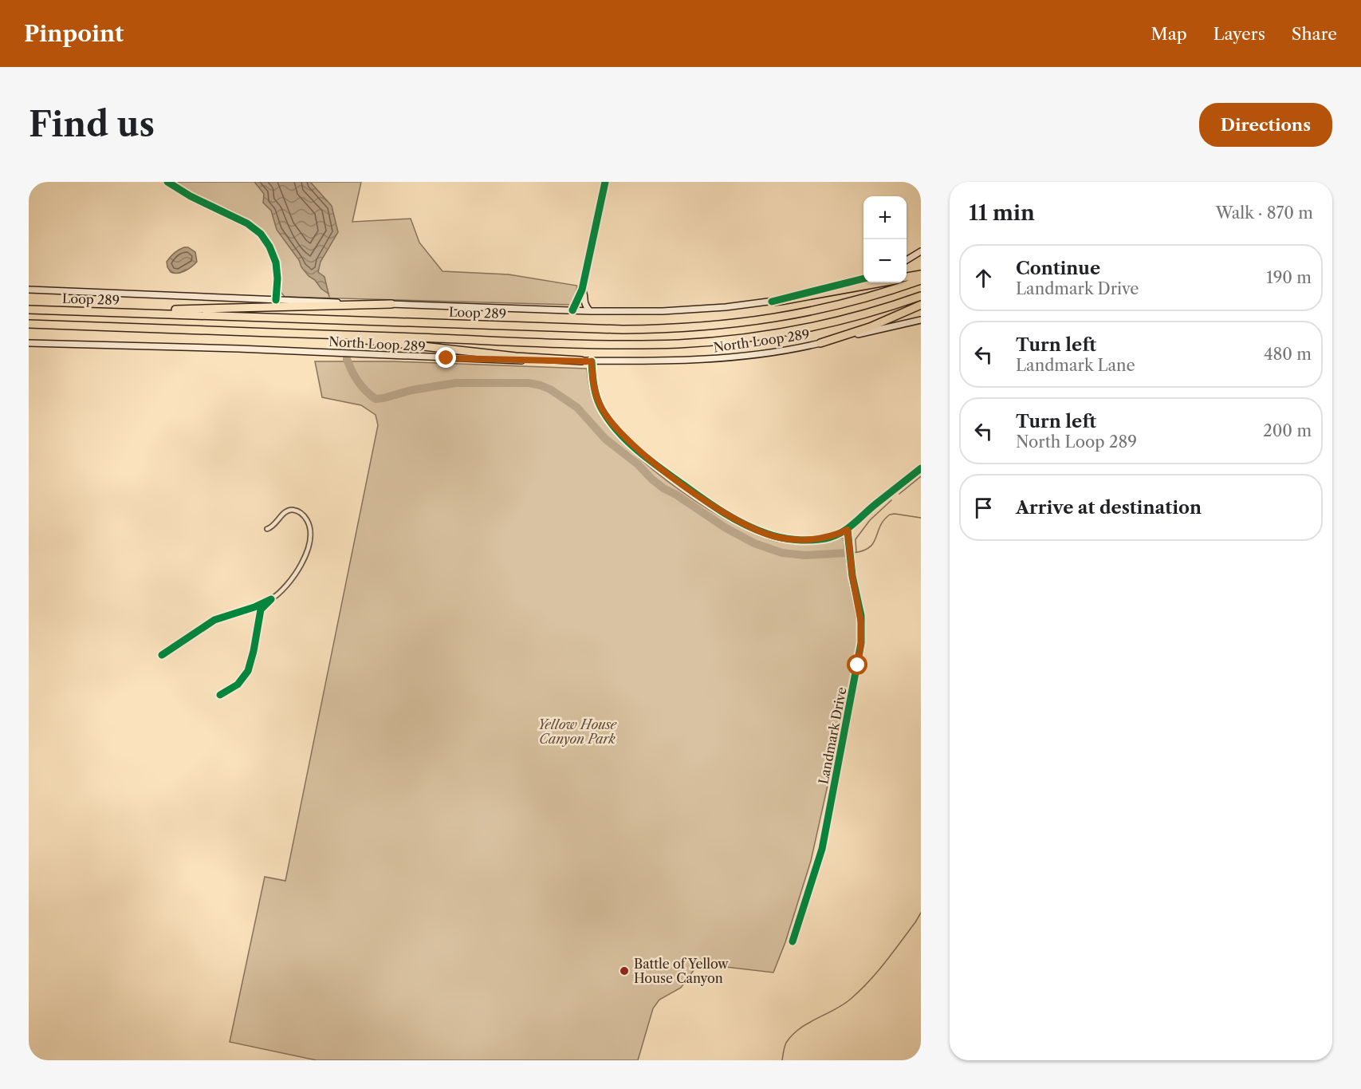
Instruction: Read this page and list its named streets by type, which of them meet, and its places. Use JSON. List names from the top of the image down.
{
  "streets": {
    "highway": ["Loop 289"],
    "main road": ["North Loop 289"],
    "street": ["Landmark Drive"]
  },
  "parks": ["Yellow House Canyon Park"],
  "places": ["Battle of Yellow House Canyon"],
  "page": {
    "header": "Pinpoint",
    "nav": ["Map", "Layers", "Share"],
    "buttons": "Directions",
    "title": "Find us",
    "heading": ["11 min", "Walk · 870 m"],
    "map_buttons": ["+", "−"],
    "list": [
      ["Continue", "Landmark Drive", "190 m"],
      ["Turn left", "Landmark Lane", "480 m"],
      ["Turn left", "North Loop 289", "200 m"],
      "Arrive at destination"
    ]
  }
}
